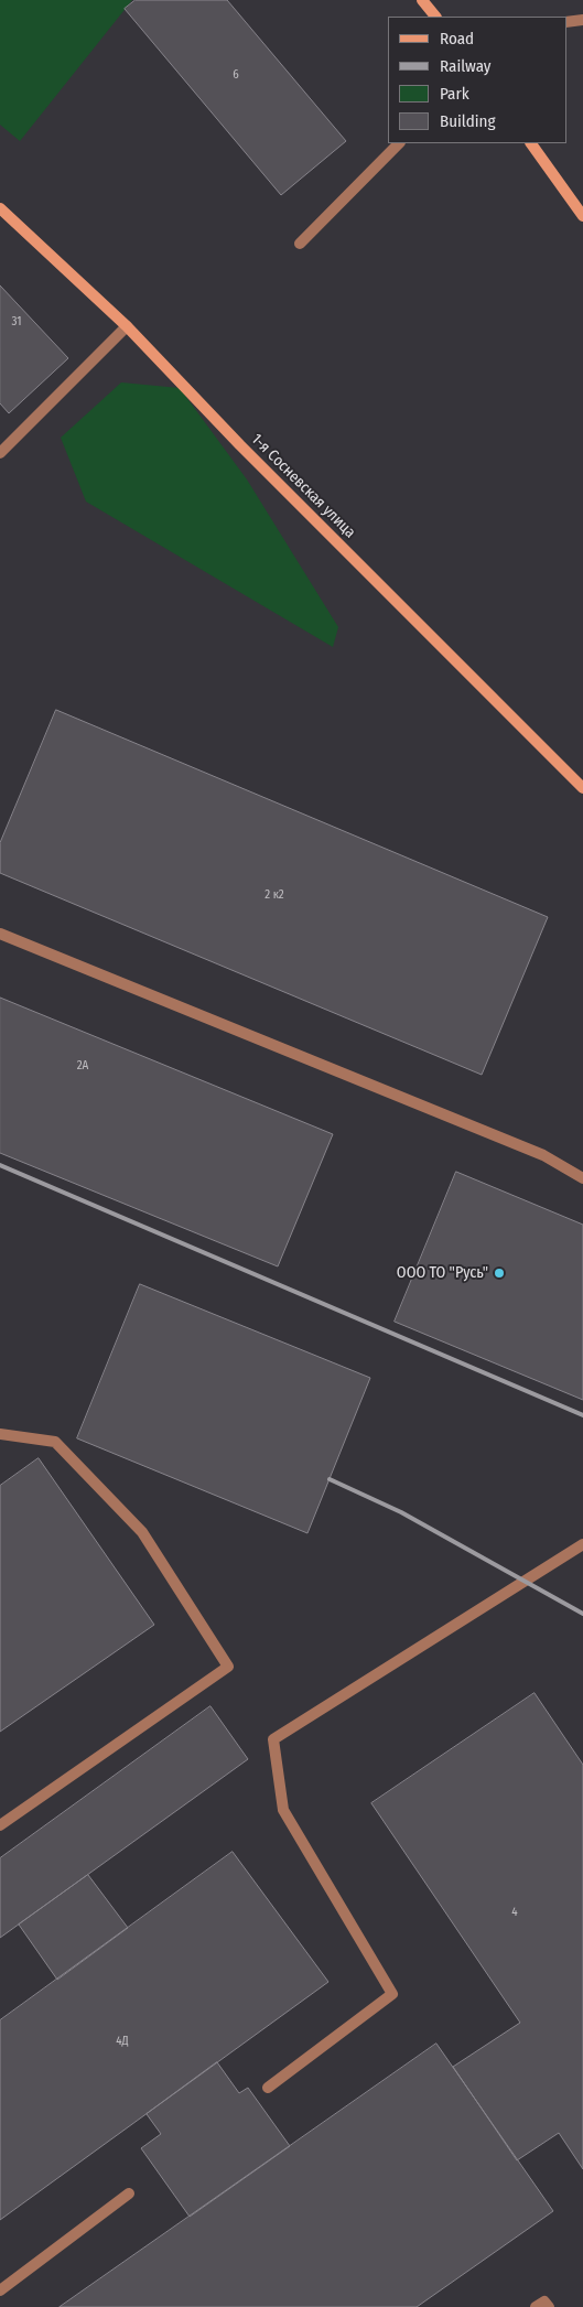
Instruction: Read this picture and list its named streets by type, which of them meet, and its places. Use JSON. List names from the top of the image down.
{
  "streets": {
    "main road": ["1-я Сосневская улица"]
  },
  "places": ["ООО ТО \"Русь\""],
  "house_numbers": [
    "6",
    "31",
    "2 к2",
    "2А",
    "4",
    "4Д"
  ],
  "legend": [
    "Road",
    "Railway",
    "Park",
    "Building"
  ]
}
